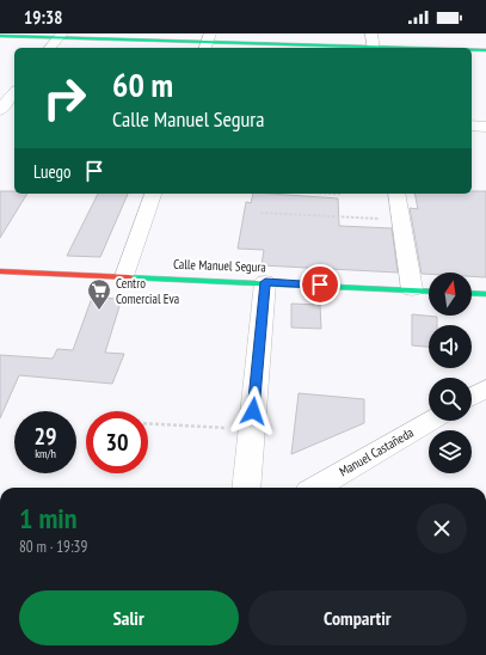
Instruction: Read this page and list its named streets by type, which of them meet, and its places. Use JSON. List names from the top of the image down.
{
  "streets": {
    "street": ["Calle Manuel Segura", "Manuel Castañeda"]
  },
  "places": {
    "supermarket": ["Centro Comercial Eva"]
  },
  "north": "top",
  "page": {
    "status": "19:38",
    "turn": ["60 m", "Calle Manuel Segura"],
    "then": "Luego",
    "speed": "29 km/h",
    "limit": "30",
    "heading": ["1 min", "80 m · 19:39"],
    "buttons": ["Salir", "Compartir"]
  }
}
